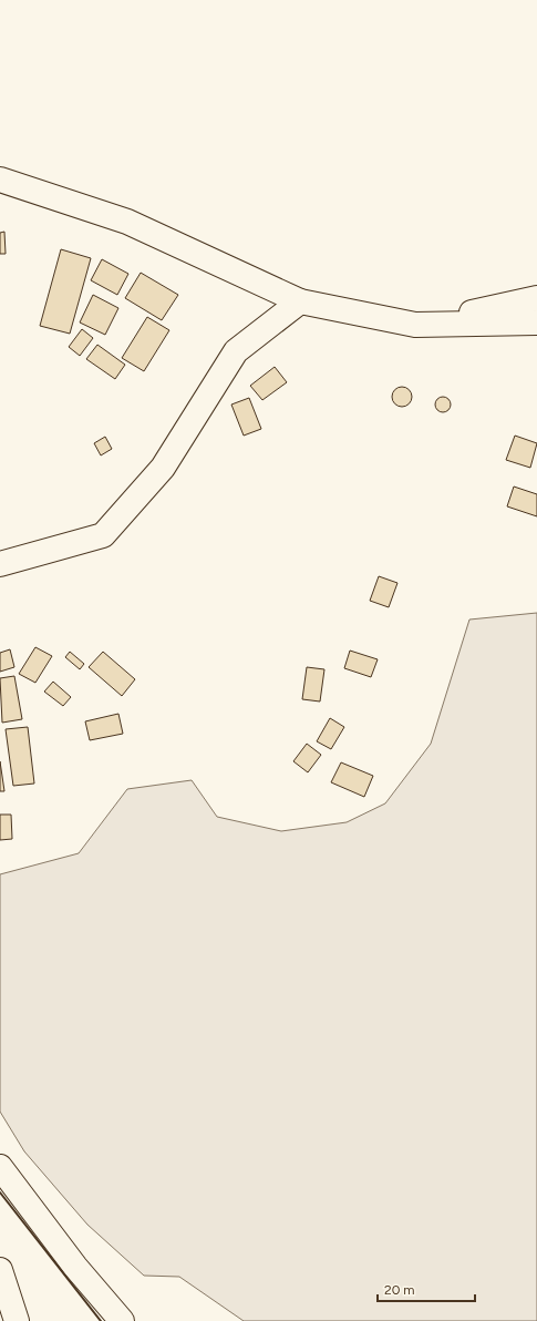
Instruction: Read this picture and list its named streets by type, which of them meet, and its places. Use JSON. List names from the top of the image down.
{
  "scale_bar": "20 m"
}
